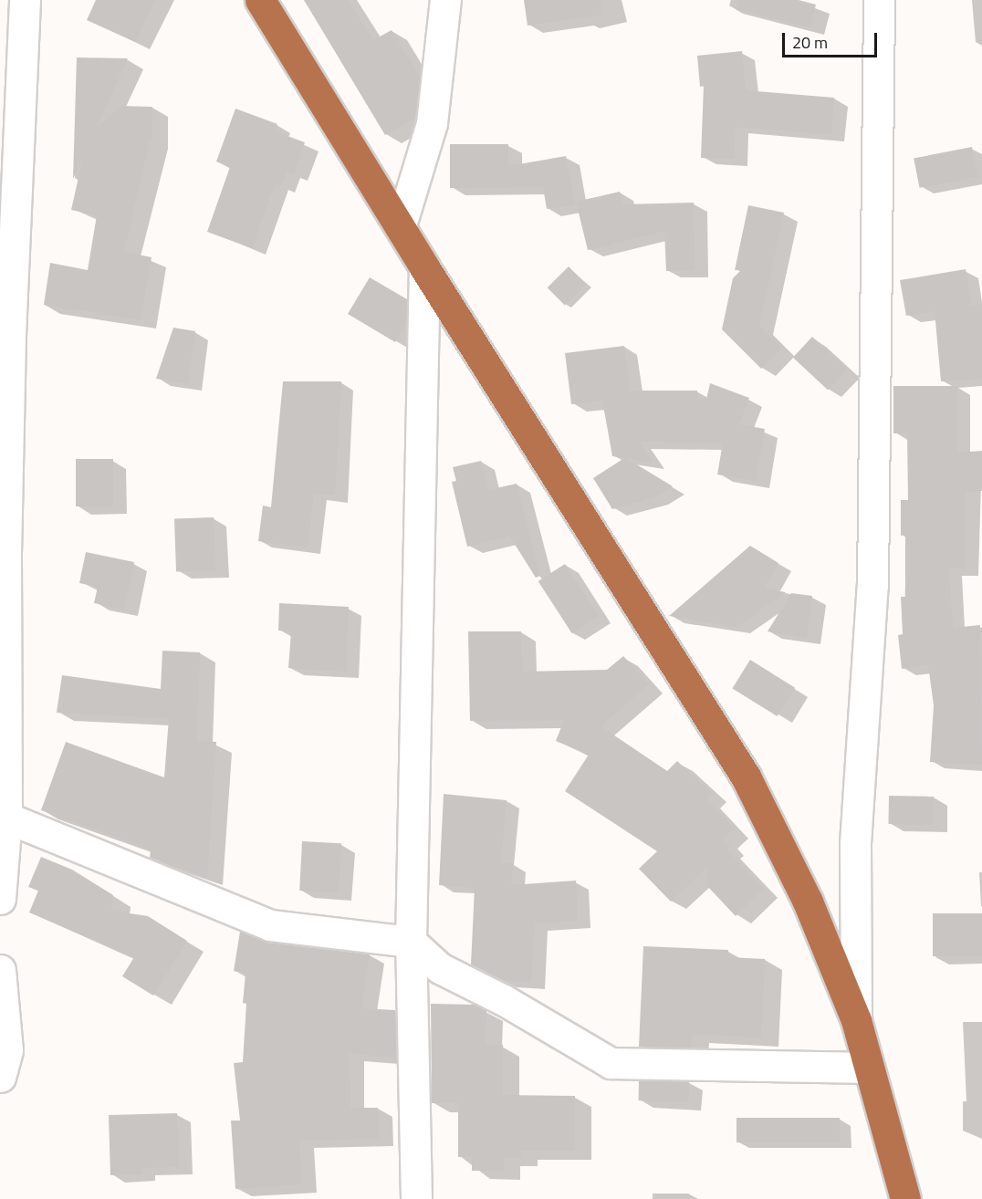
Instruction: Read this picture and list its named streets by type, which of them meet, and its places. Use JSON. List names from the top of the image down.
{
  "scale_bar": "20 m"
}
